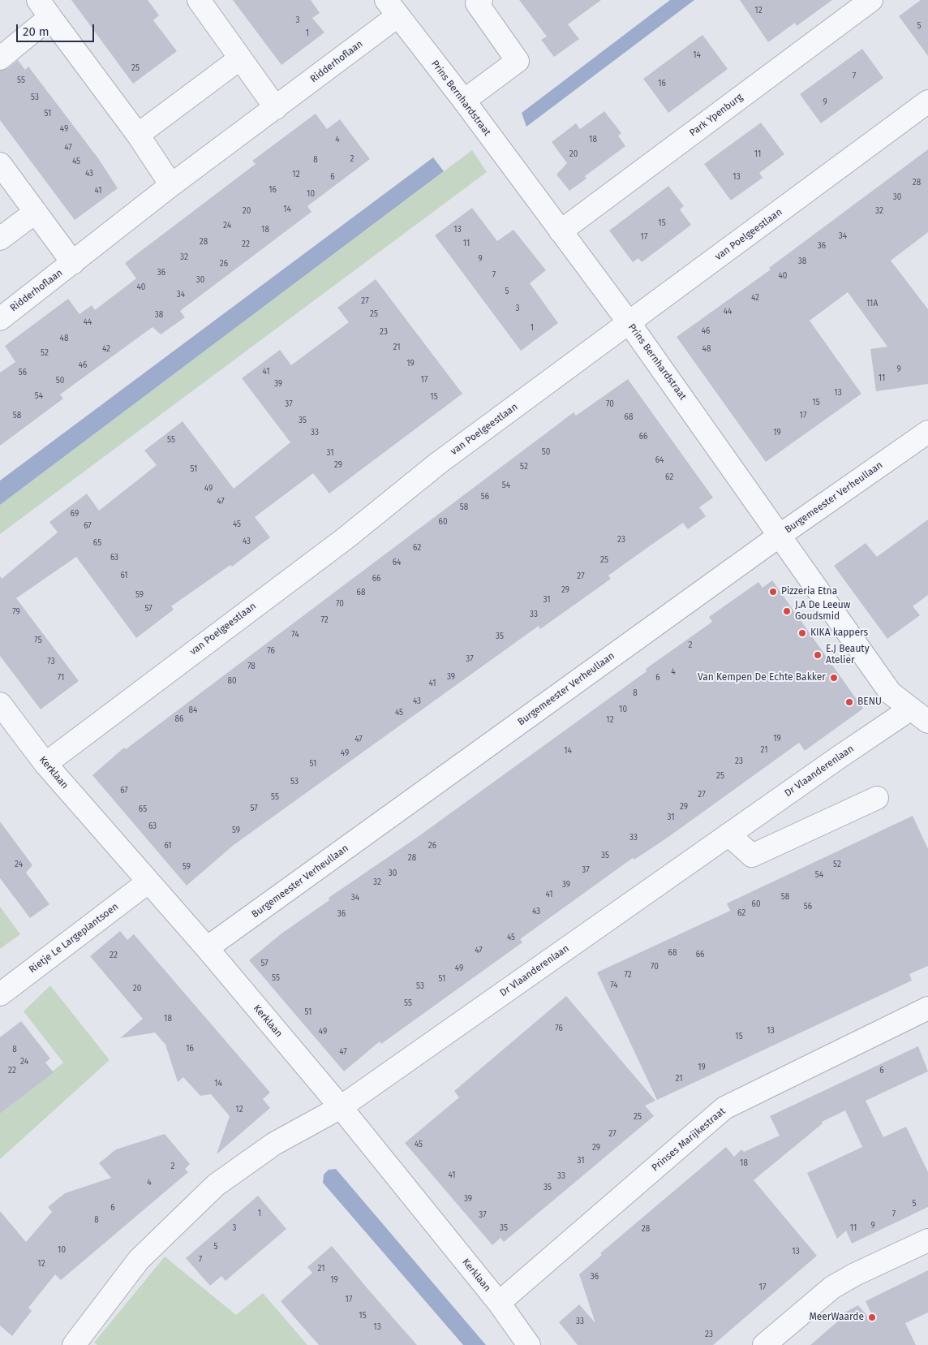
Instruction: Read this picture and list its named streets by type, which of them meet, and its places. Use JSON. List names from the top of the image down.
{
  "streets": {
    "street": [
      "Ridderhoflaan",
      "Prins Bernhardstraat",
      "Park Ypenburg",
      "van Poelgeestlaan",
      "Burgemeester Verheullaan",
      "Dr Vlaanderenlaan",
      "Kerklaan",
      "Rietje Le Largeplantsoen",
      "Prinses Marijkestraat"
    ]
  },
  "crossings": [
    ["Ridderhoflaan", "Prins Bernhardstraat"],
    ["Prins Bernhardstraat", "Park Ypenburg"],
    ["Prins Bernhardstraat", "van Poelgeestlaan"],
    ["Prins Bernhardstraat", "Burgemeester Verheullaan"],
    ["Prins Bernhardstraat", "Dr Vlaanderenlaan"],
    ["van Poelgeestlaan", "Kerklaan"],
    ["Burgemeester Verheullaan", "Kerklaan"],
    ["Dr Vlaanderenlaan", "Kerklaan"],
    ["Kerklaan", "Rietje Le Largeplantsoen"],
    ["Kerklaan", "Prinses Marijkestraat"]
  ],
  "places": [
    "Pizzeria Etna",
    "J.A De Leeuw Goudsmid",
    "KIKA kappers",
    "E.J Beauty Atelier",
    "Van Kempen De Echte Bakker",
    "BENU",
    "MeerWaarde"
  ],
  "house_numbers": [
    "12",
    "3",
    "5",
    "1",
    "14",
    "25",
    "7",
    "55",
    "16",
    "53",
    "9",
    "51",
    "49",
    "4",
    "18",
    "47",
    "20",
    "11",
    "2",
    "8",
    "45",
    "43",
    "12",
    "6",
    "13",
    "28",
    "16",
    "41",
    "10",
    "30",
    "14",
    "20",
    "32",
    "15",
    "24",
    "18",
    "13",
    "34",
    "17",
    "28",
    "11",
    "22",
    "36",
    "32",
    "9",
    "38",
    "26",
    "36",
    "7",
    "40",
    "30",
    "40",
    "5",
    "34",
    "42",
    "27",
    "11A",
    "3",
    "44",
    "25",
    "38",
    "44",
    "1",
    "46",
    "23",
    "48",
    "21",
    "42",
    "48",
    "52",
    "19",
    "46",
    "9",
    "41",
    "56",
    "11",
    "17",
    "50",
    "39",
    "13",
    "54",
    "15",
    "15",
    "37",
    "70",
    "58",
    "17",
    "68",
    "35",
    "33",
    "19",
    "66",
    "55",
    "50",
    "31",
    "64",
    "29",
    "52",
    "51",
    "62",
    "54",
    "49",
    "56",
    "47",
    "58",
    "69",
    "60",
    "45",
    "67",
    "23",
    "43",
    "65",
    "62",
    "63",
    "25",
    "64",
    "61",
    "27",
    "66",
    "29",
    "68",
    "59",
    "31",
    "70",
    "57",
    "79",
    "33",
    "72",
    "74",
    "35",
    "75",
    "2",
    "76",
    "37",
    "73",
    "78",
    "4",
    "39",
    "71",
    "6",
    "80",
    "41",
    "8",
    "43",
    "10",
    "84",
    "45",
    "86",
    "12",
    "19",
    "47",
    "21",
    "14",
    "49",
    "23",
    "51",
    "25",
    "53",
    "67",
    "27",
    "55",
    "29",
    "57",
    "65",
    "31",
    "63",
    "59",
    "33",
    "61",
    "26",
    "35",
    "28",
    "24",
    "52",
    "59",
    "37",
    "30",
    "54",
    "32",
    "39",
    "41",
    "58",
    "34",
    "60",
    "56",
    "43",
    "62",
    "36",
    "45",
    "47",
    "68",
    "66",
    "22",
    "57",
    "70",
    "49",
    "72",
    "55",
    "51",
    "74",
    "53",
    "20",
    "55",
    "51",
    "18",
    "76",
    "13",
    "49",
    "15",
    "16",
    "8",
    "47",
    "24",
    "19",
    "22",
    "6",
    "21",
    "14",
    "12",
    "25",
    "27",
    "45",
    "29",
    "31",
    "18",
    "2",
    "41",
    "33",
    "4",
    "35",
    "39",
    "5",
    "6",
    "1",
    "7",
    "37",
    "8",
    "9",
    "3",
    "35",
    "11",
    "28",
    "5",
    "10",
    "13",
    "7",
    "12",
    "21",
    "36",
    "19",
    "17",
    "17",
    "15",
    "33",
    "13",
    "23"
  ],
  "scale_bar": "20 m"
}
